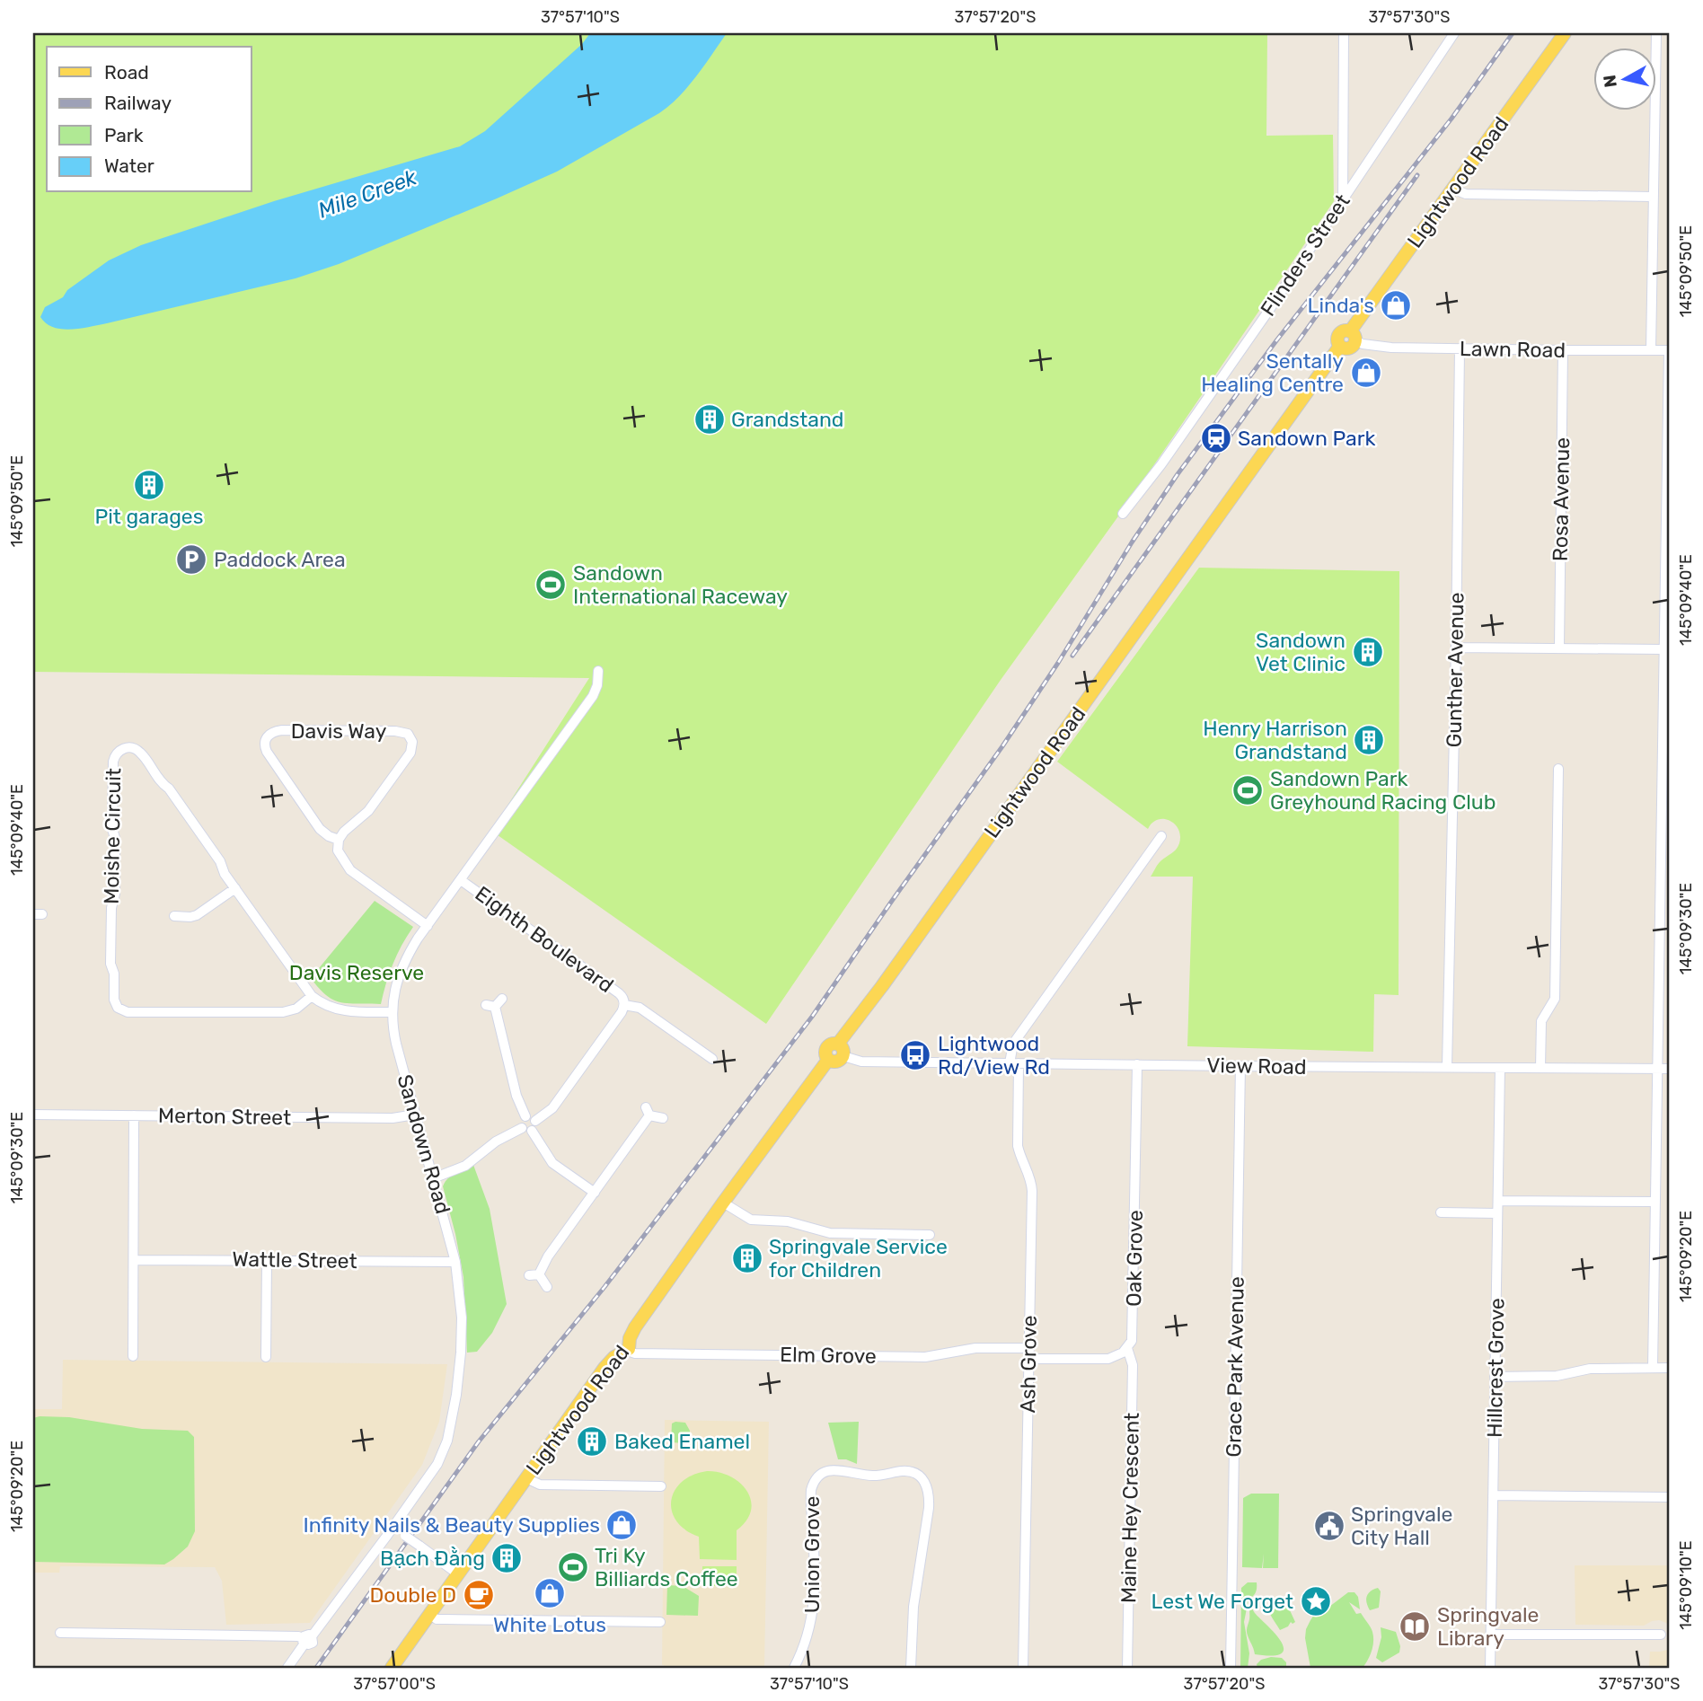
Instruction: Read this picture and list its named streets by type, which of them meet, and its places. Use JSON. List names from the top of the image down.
{
  "streets": {
    "main road": ["Lightwood Road"],
    "street": [
      "Flinders Street",
      "Lawn Road",
      "Rosa Avenue",
      "Gunther Avenue",
      "Davis Way",
      "Moishe Circuit",
      "Eighth Boulevard",
      "View Road",
      "Merton Street",
      "Sandown Road",
      "Oak Grove",
      "Wattle Street",
      "Elm Grove",
      "Ash Grove",
      "Grace Park Avenue",
      "Hillcrest Grove",
      "Maine Hey Crescent",
      "Union Grove"
    ]
  },
  "crossings": [
    ["Lightwood Road", "Lawn Road"],
    ["Lightwood Road", "View Road"],
    ["Lightwood Road", "Elm Grove"],
    ["Lawn Road", "Rosa Avenue"],
    ["Lawn Road", "Gunther Avenue"],
    ["Gunther Avenue", "View Road"],
    ["Moishe Circuit", "Sandown Road"],
    ["Eighth Boulevard", "Sandown Road"],
    ["View Road", "Oak Grove"],
    ["View Road", "Ash Grove"],
    ["View Road", "Grace Park Avenue"],
    ["View Road", "Hillcrest Grove"],
    ["Merton Street", "Sandown Road"],
    ["Sandown Road", "Wattle Street"],
    ["Oak Grove", "Maine Hey Crescent"],
    ["Elm Grove", "Ash Grove"]
  ],
  "water": ["Mile Creek"],
  "parks": ["Davis Reserve"],
  "places": {
    "shop": [
      "Linda's",
      "Sentally Healing Centre",
      "Infinity Nails & Beauty Supplies",
      "White Lotus"
    ],
    "building": [
      "Grandstand",
      "Pit garages",
      "Sandown Vet Clinic",
      "Henry Harrison Grandstand",
      "Springvale Service for Children",
      "Baked Enamel",
      "Bạch Đằng"
    ],
    "station": ["Sandown Park"],
    "parking": ["Paddock Area"],
    "sports": ["Sandown International Raceway", "Sandown Park Greyhound Racing Club", "Tri Ky Billiards Coffee"],
    "bus stop": ["Lightwood Rd/View Rd"],
    "public building": ["Springvale City Hall"],
    "cafe": ["Double D"],
    "place": ["Lest We Forget"],
    "library": ["Springvale Library"]
  },
  "legend": [
    "Road",
    "Railway",
    "Park",
    "Water"
  ],
  "north": "left",
  "coordinates": [
    "37°57'10\"S",
    "37°57'20\"S",
    "37°57'30\"S",
    "145°09'50\"E",
    "145°09'40\"E",
    "145°09'30\"E",
    "145°09'20\"E",
    "145°09'10\"E",
    "37°57'00\"S"
  ]
}
